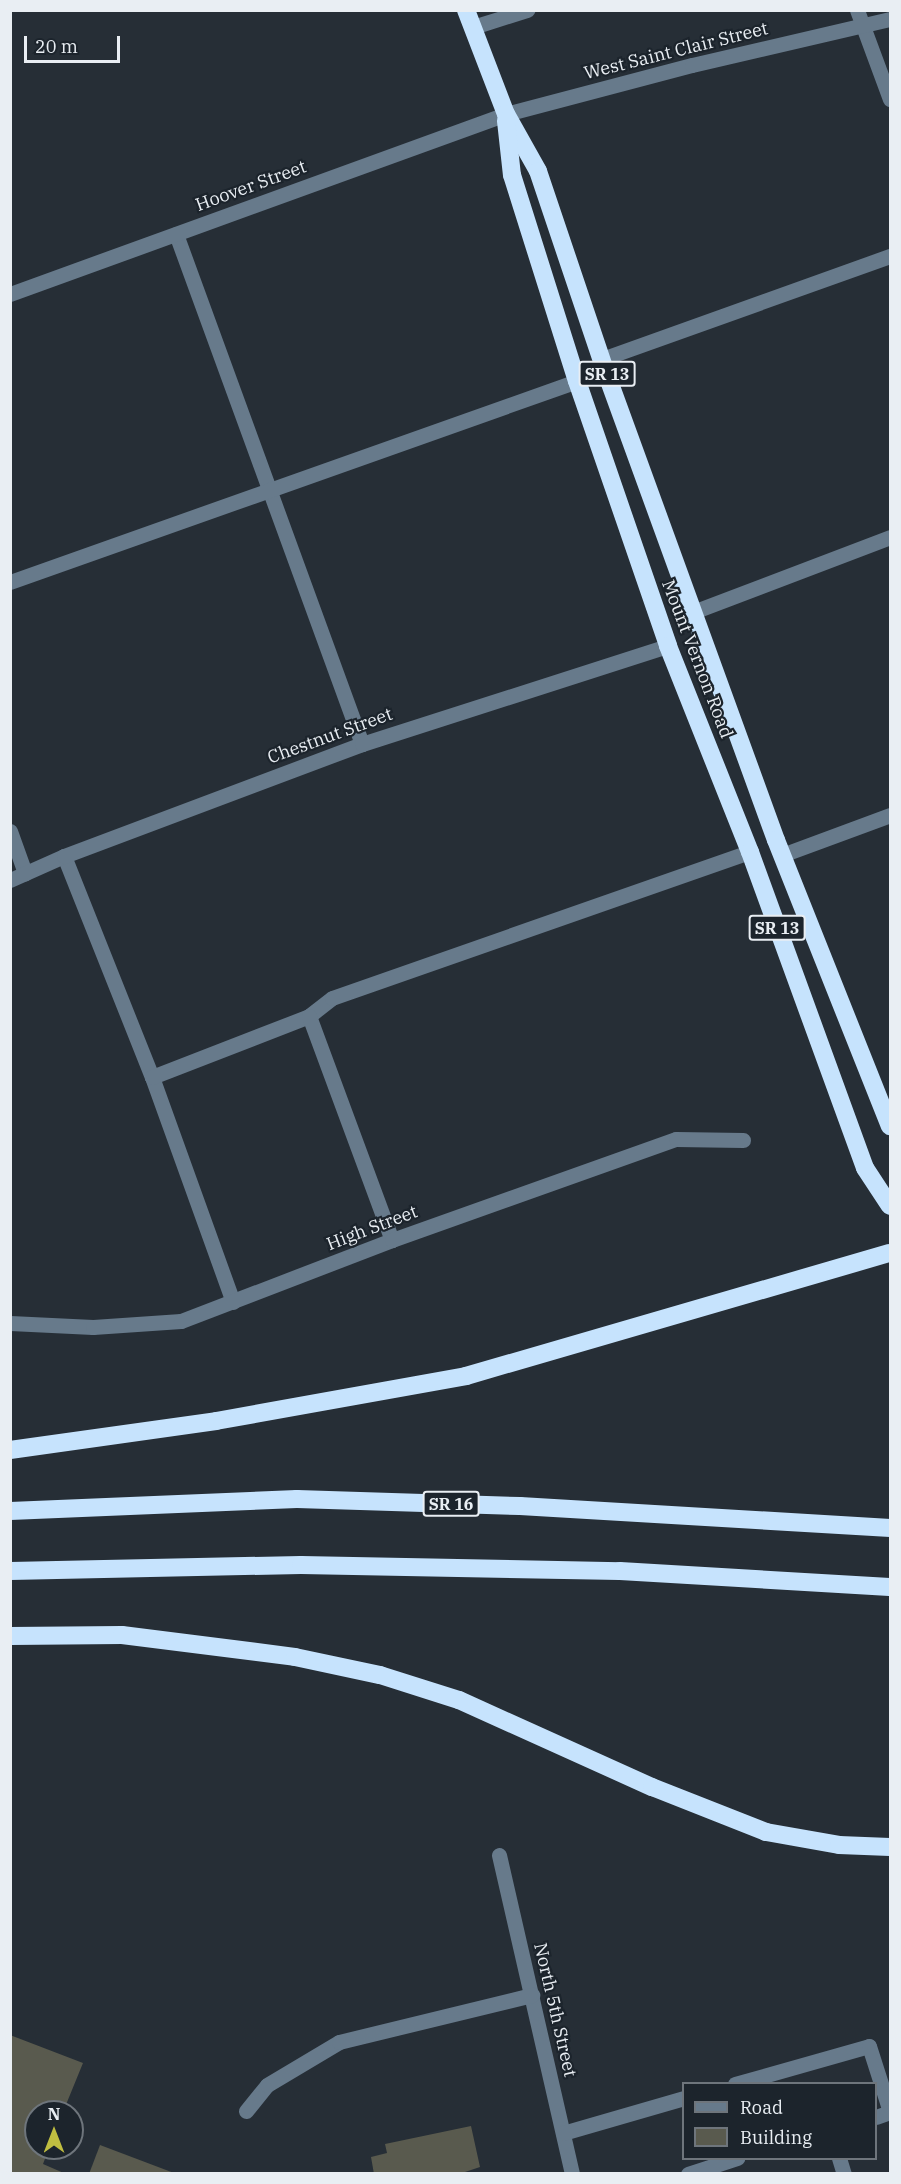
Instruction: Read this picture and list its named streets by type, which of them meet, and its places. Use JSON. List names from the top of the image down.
{
  "streets": {
    "highway": ["SR 13", "Mount Vernon Road", "SR 16"],
    "street": [
      "West Saint Clair Street",
      "Hoover Street",
      "Chestnut Street",
      "High Street",
      "North 5th Street"
    ]
  },
  "crossings": [
    ["West Saint Clair Street", "Hoover Street"],
    ["West Saint Clair Street", "Mount Vernon Road"],
    ["Hoover Street", "Mount Vernon Road"],
    ["Mount Vernon Road", "Chestnut Street"]
  ],
  "legend": ["Road", "Building"],
  "scale_bar": "20 m",
  "north": "top"
}
